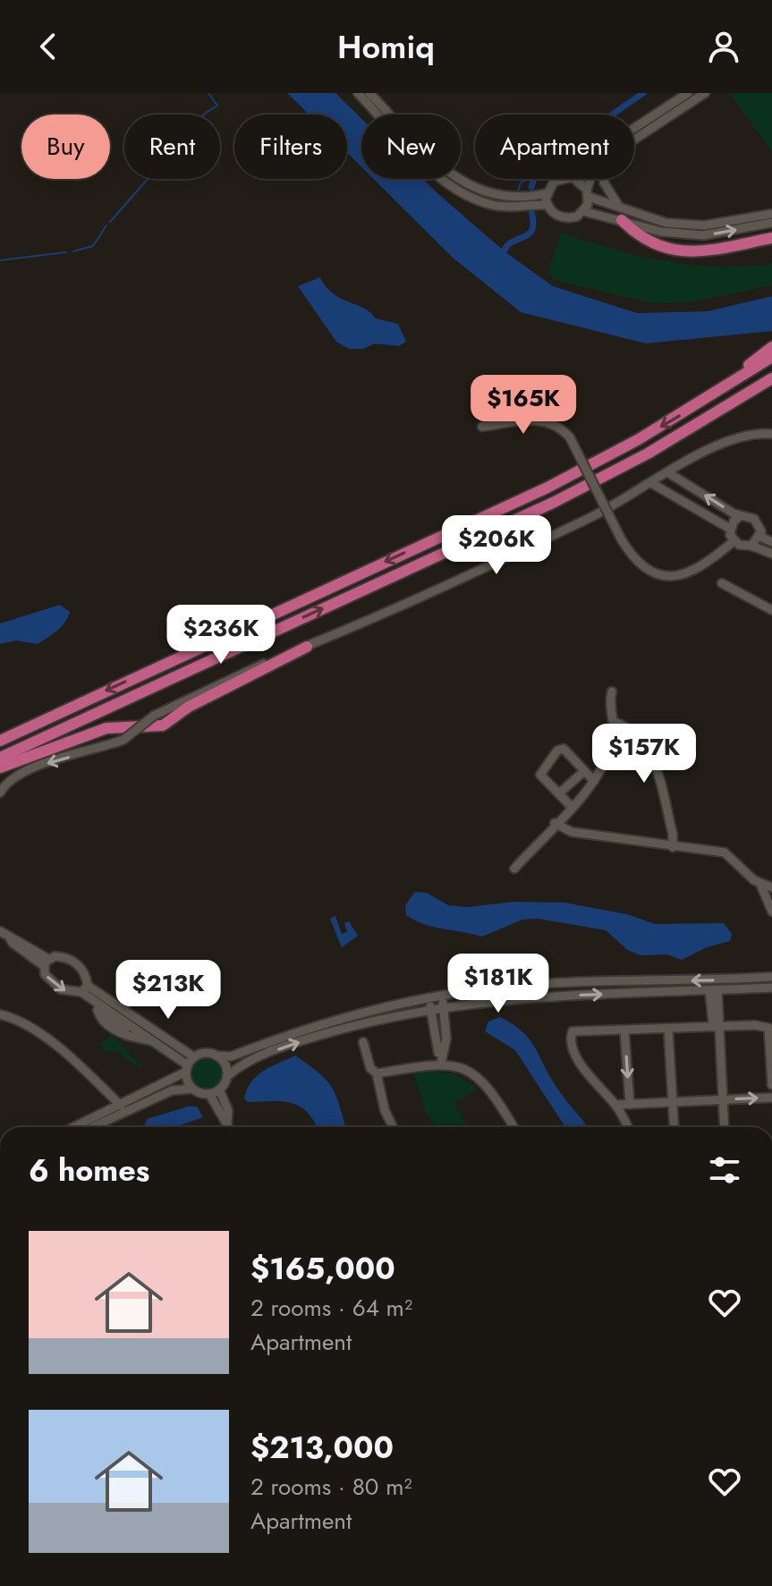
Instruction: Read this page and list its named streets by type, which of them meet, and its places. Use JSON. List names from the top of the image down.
{
  "page": {
    "header": "Homiq",
    "chip": [
      "Buy",
      "Rent",
      "Filters",
      "New",
      "Apartment"
    ],
    "price": [
      "$165K",
      "$206K",
      "$236K",
      "$157K",
      "$181K",
      "$213K"
    ],
    "heading": "6 homes",
    "list": [
      {
        "name": "$165,000",
        "note": "2 rooms · 64 m² · Apartment"
      },
      {
        "name": "$213,000",
        "note": "2 rooms · 80 m² · Apartment"
      }
    ]
  }
}
